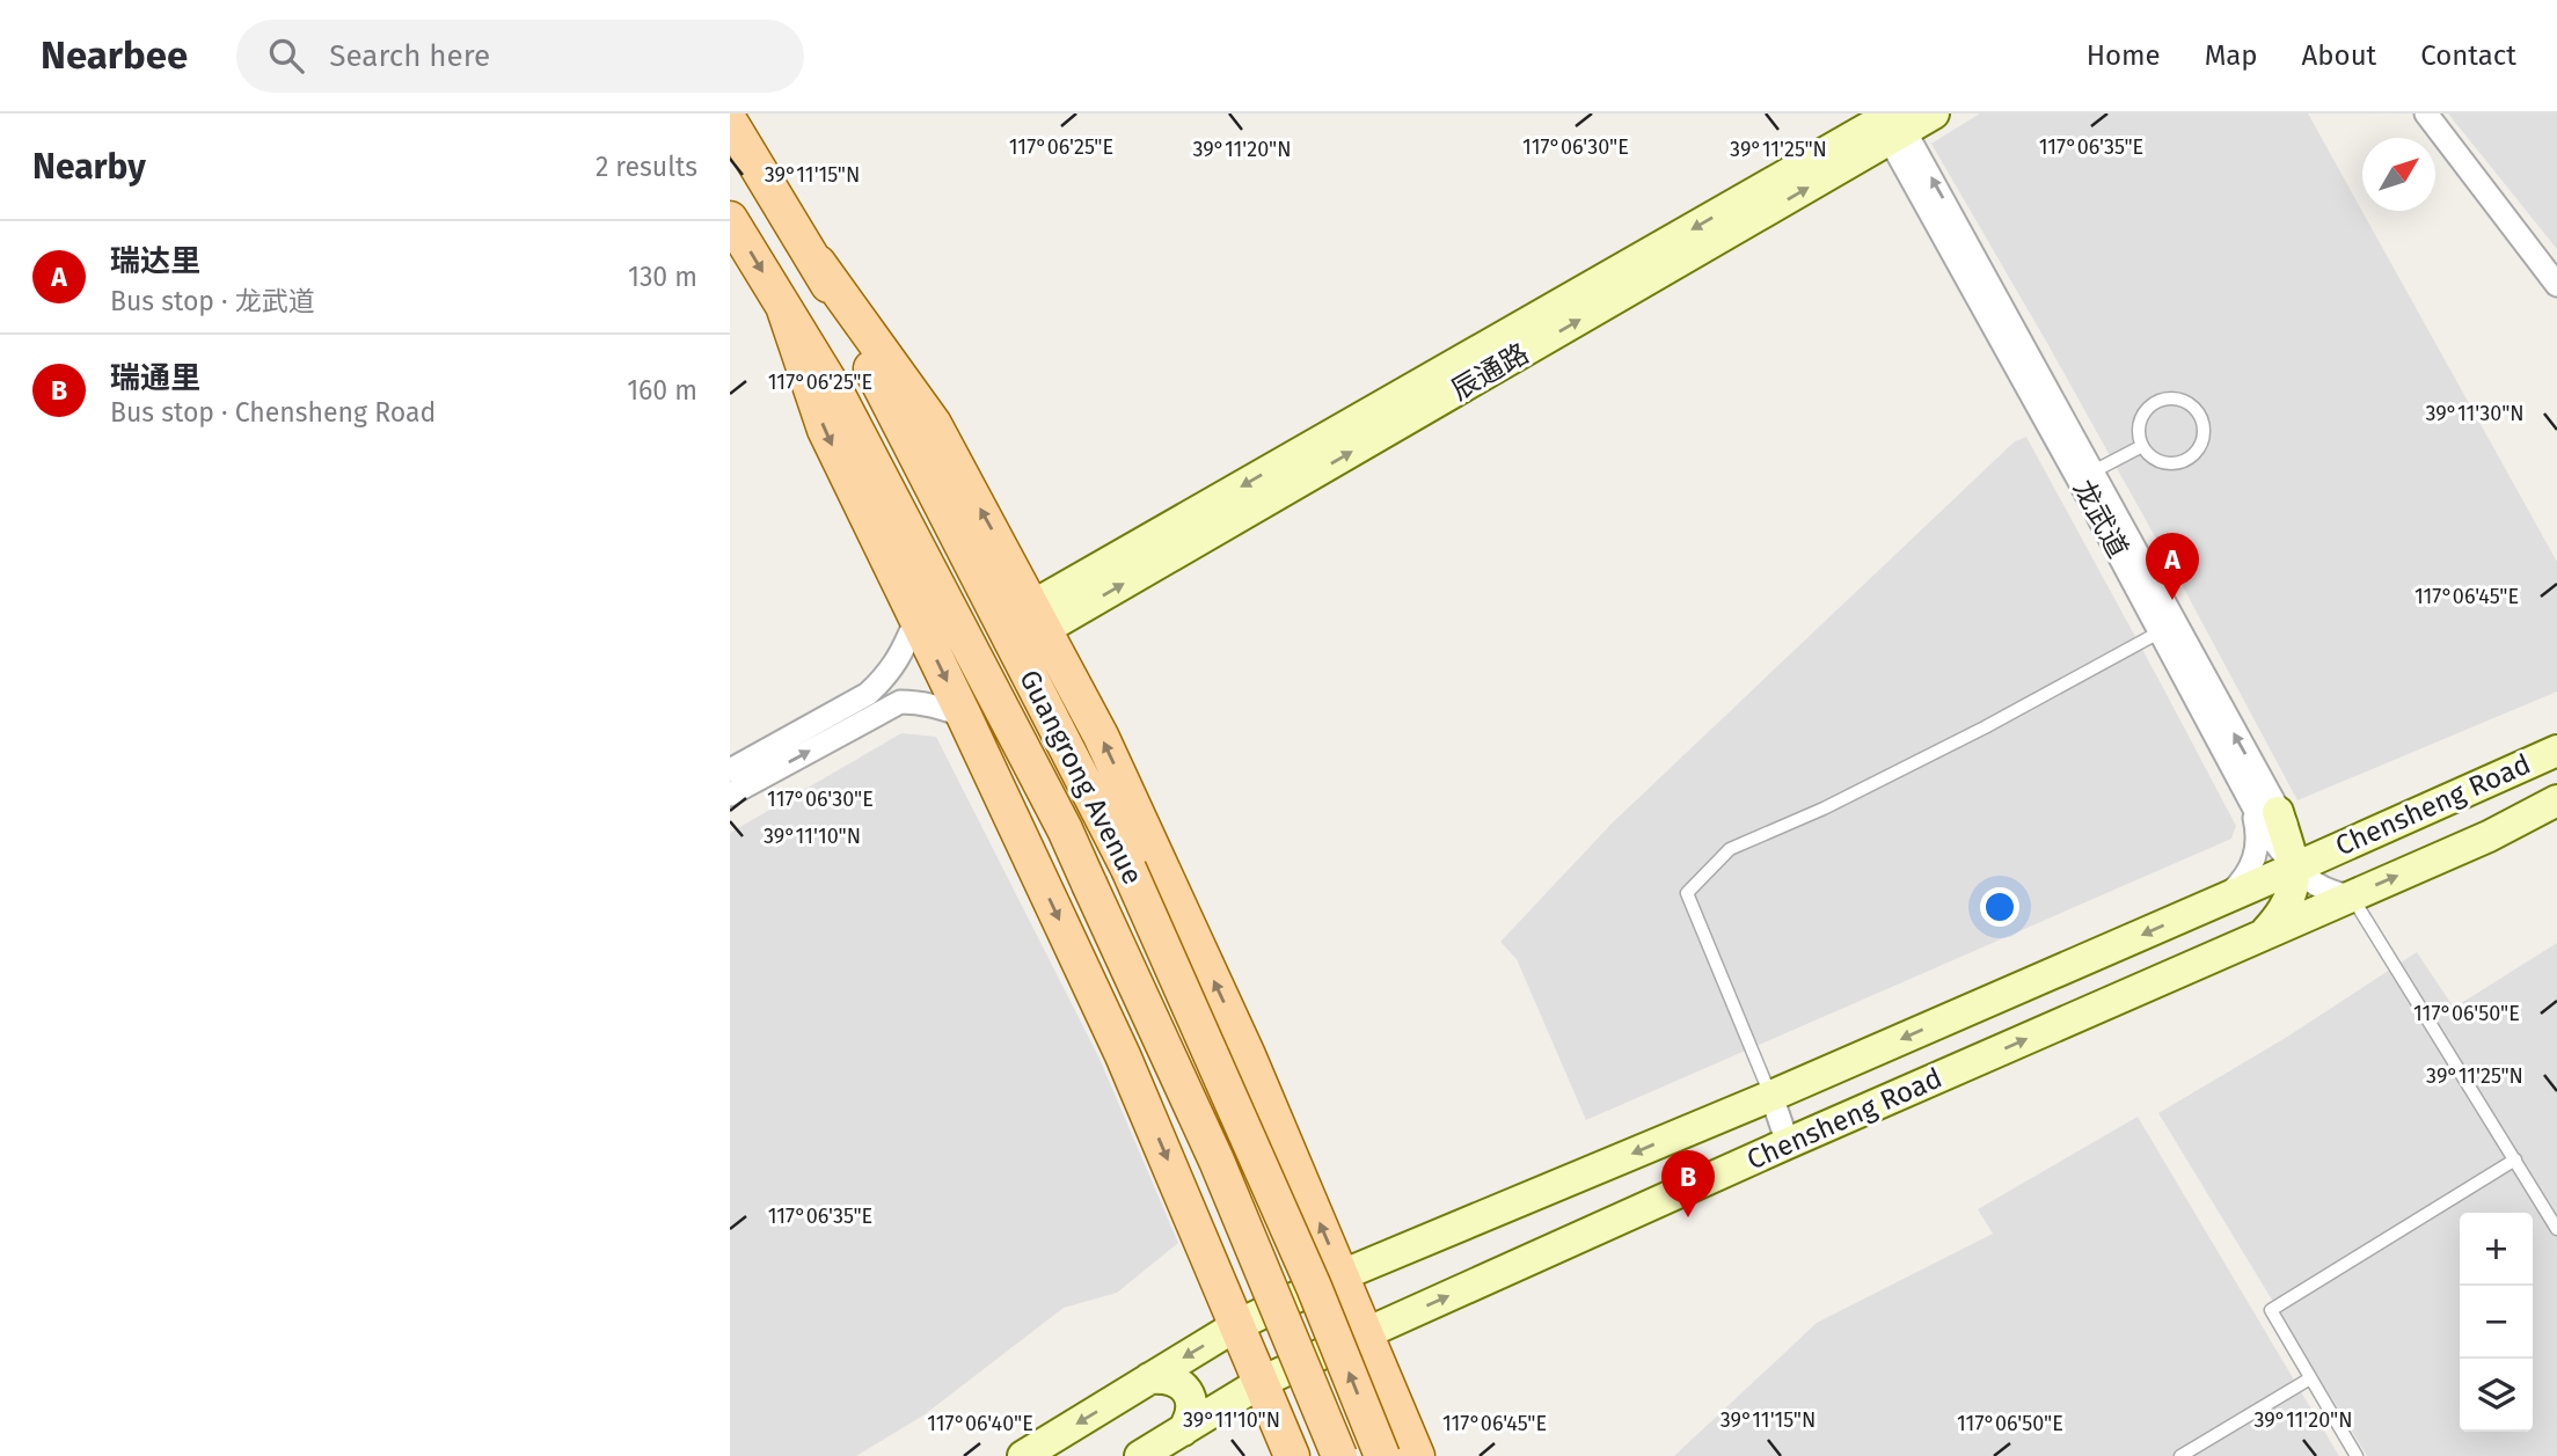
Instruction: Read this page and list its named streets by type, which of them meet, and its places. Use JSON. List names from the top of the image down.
{
  "streets": {
    "main road": ["辰通路", "Guangrong Avenue", "Chensheng Road"],
    "street": ["龙武道"]
  },
  "crossings": [
    ["辰通路", "龙武道"]
  ],
  "north": "top right",
  "page": {
    "header": "Nearbee",
    "search": "Search here",
    "nav": [
      "Home",
      "Map",
      "About",
      "Contact"
    ],
    "heading": ["Nearby", "2 results"],
    "list": [
      {
        "mark": "A",
        "name": "瑞达里",
        "note": "Bus stop · 龙武道",
        "value": "130 m"
      },
      {
        "mark": "B",
        "name": "瑞通里",
        "note": "Bus stop · Chensheng Road",
        "value": "160 m"
      }
    ],
    "pins": ["A", "B"],
    "map_buttons": ["+", "−"]
  },
  "coordinates": [
    "117°06'25\"E",
    "117°06'30\"E",
    "117°06'35\"E",
    "39°11'20\"N",
    "39°11'25\"N",
    "39°11'15\"N",
    "39°11'30\"N",
    "117°06'45\"E",
    "39°11'10\"N",
    "117°06'50\"E",
    "117°06'40\"E"
  ]
}
